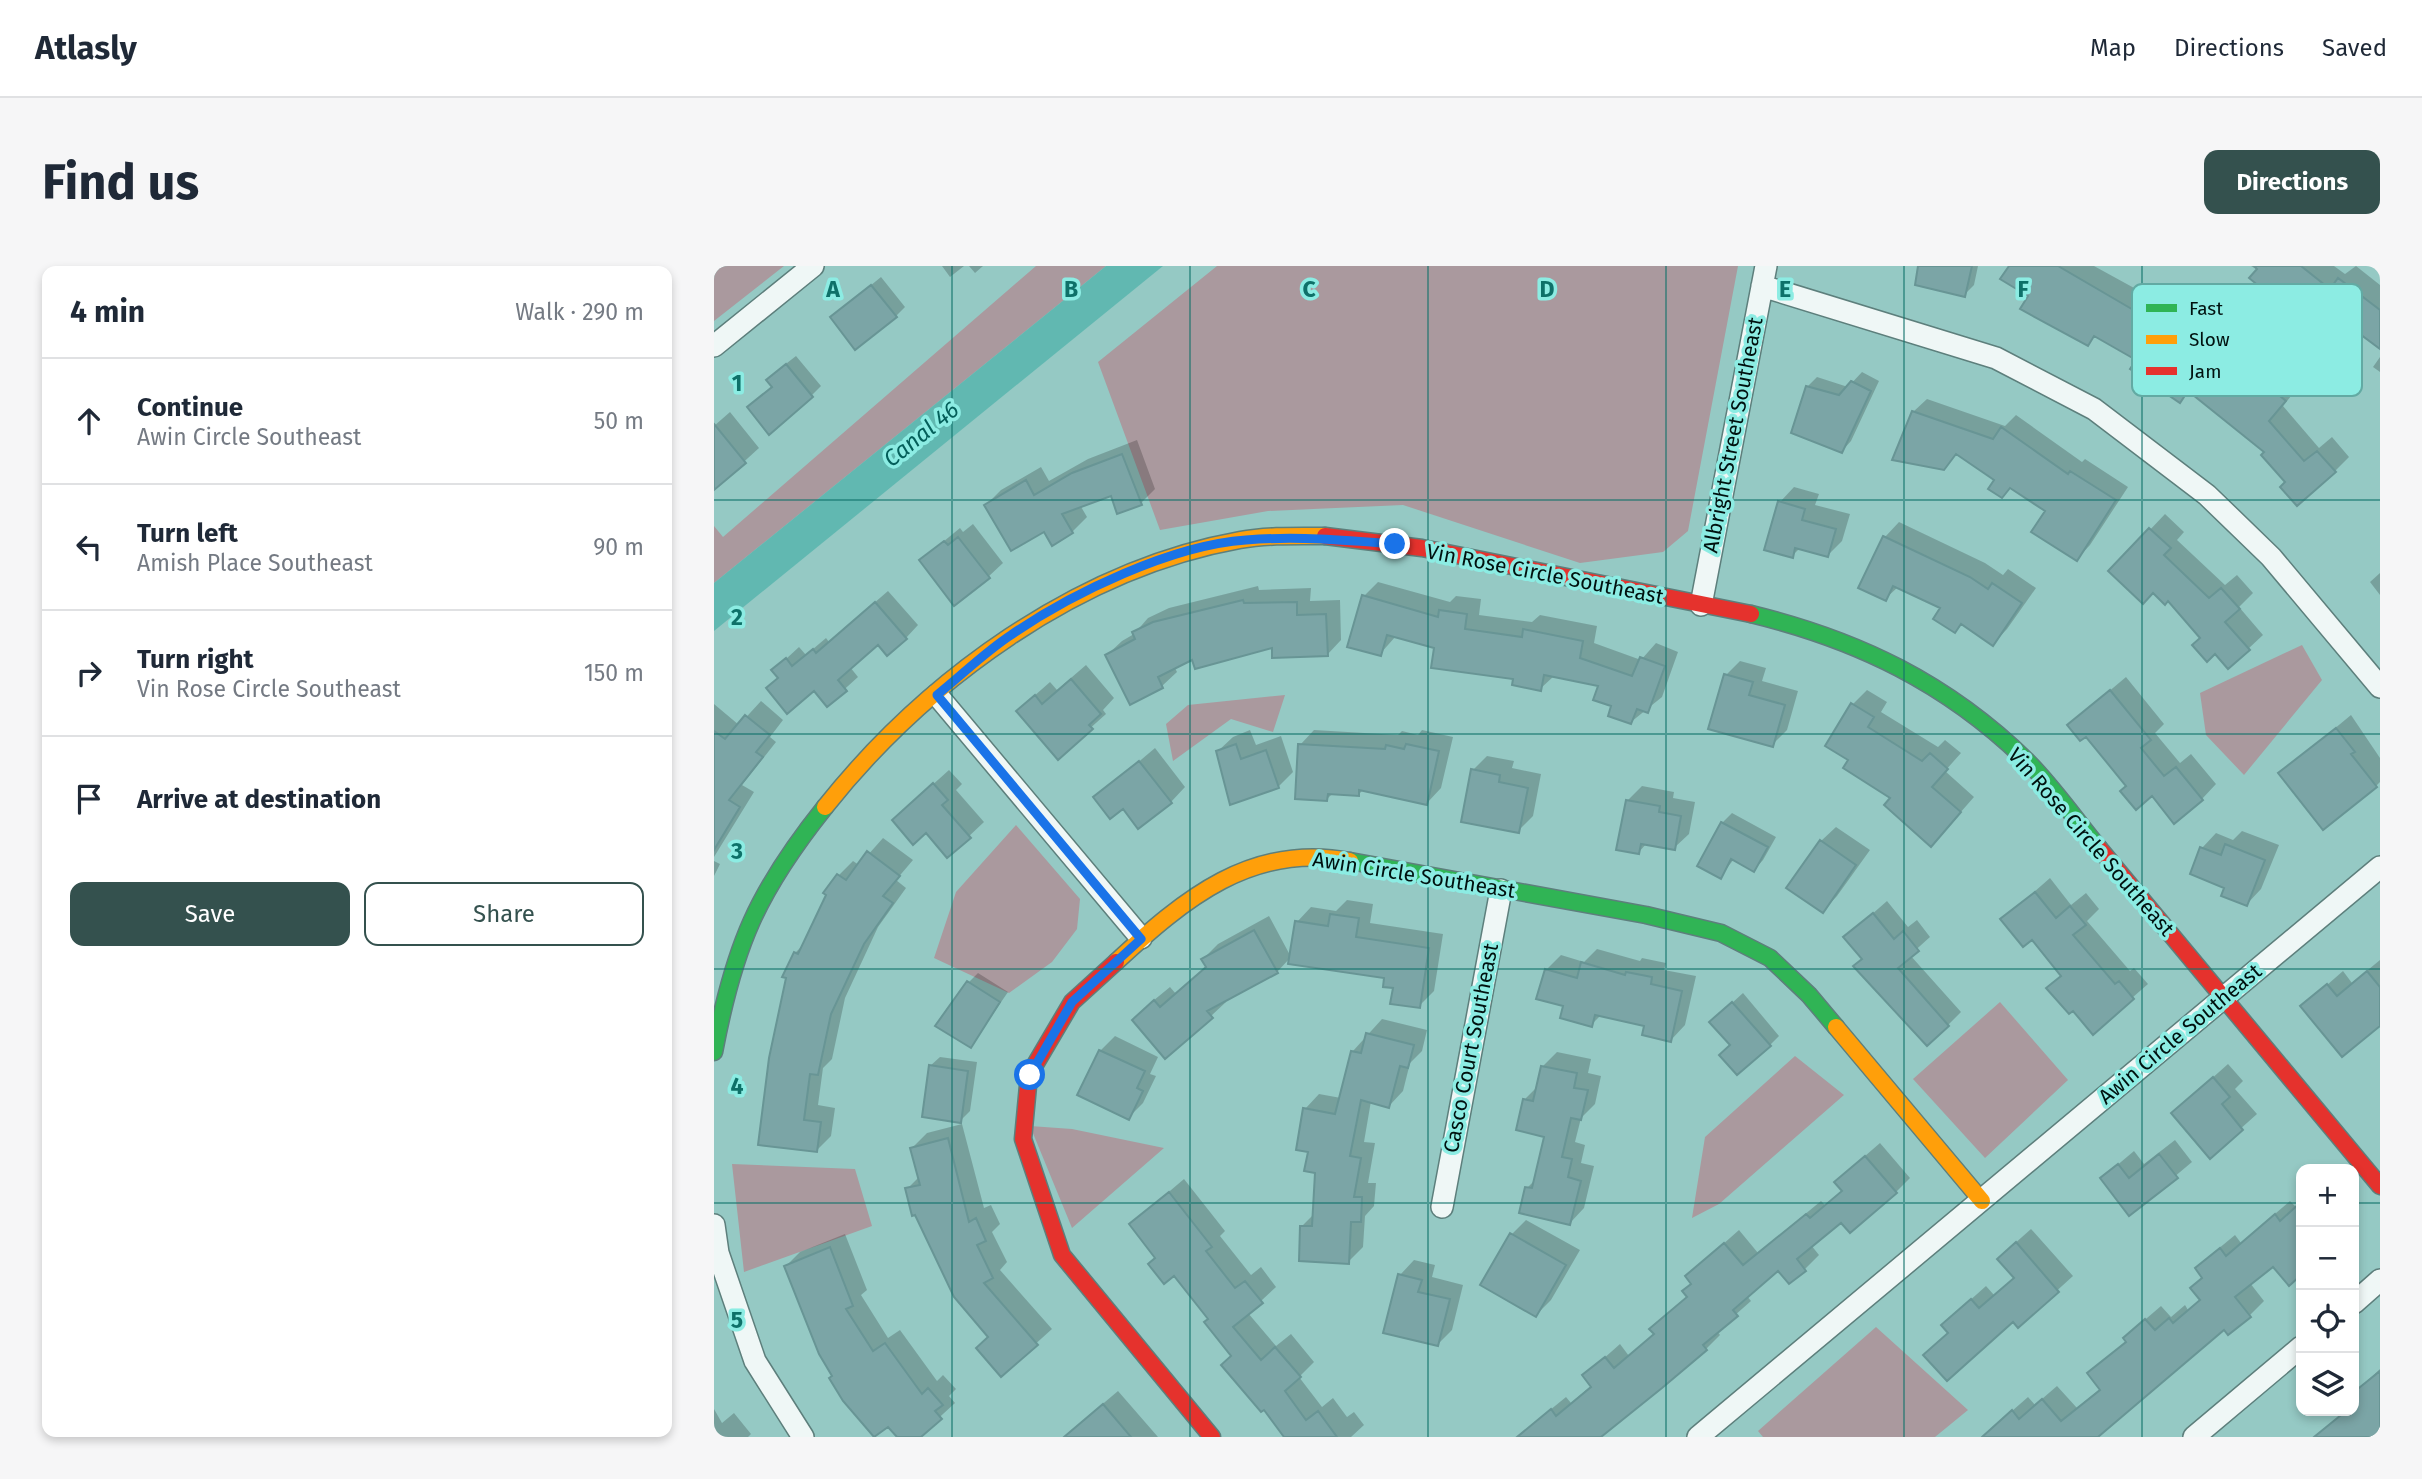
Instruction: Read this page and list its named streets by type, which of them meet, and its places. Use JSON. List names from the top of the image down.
{
  "streets": {
    "street": [
      "Albright Street Southeast",
      "Vin Rose Circle Southeast",
      "Awin Circle Southeast",
      "Casco Court Southeast"
    ]
  },
  "crossings": [
    ["Albright Street Southeast", "Vin Rose Circle Southeast"],
    ["Vin Rose Circle Southeast", "Awin Circle Southeast"],
    ["Awin Circle Southeast", "Casco Court Southeast"]
  ],
  "water": ["Canal 46"],
  "legend": ["Fast", "Slow", "Jam"],
  "page": {
    "header": "Atlasly",
    "nav": ["Map", "Directions", "Saved"],
    "buttons": [
      "Directions",
      ["Save", "Share"]
    ],
    "title": "Find us",
    "heading": ["4 min", "Walk · 290 m"],
    "list": [
      ["Continue", "Awin Circle Southeast", "50 m"],
      ["Turn left", "Amish Place Southeast", "90 m"],
      ["Turn right", "Vin Rose Circle Southeast", "150 m"],
      "Arrive at destination"
    ],
    "map_buttons": ["+", "−"]
  },
  "grid": {
    "columns": [
      "A",
      "B",
      "C",
      "D",
      "E",
      "F"
    ],
    "rows": [
      "1",
      "2",
      "3",
      "4",
      "5"
    ]
  }
}
